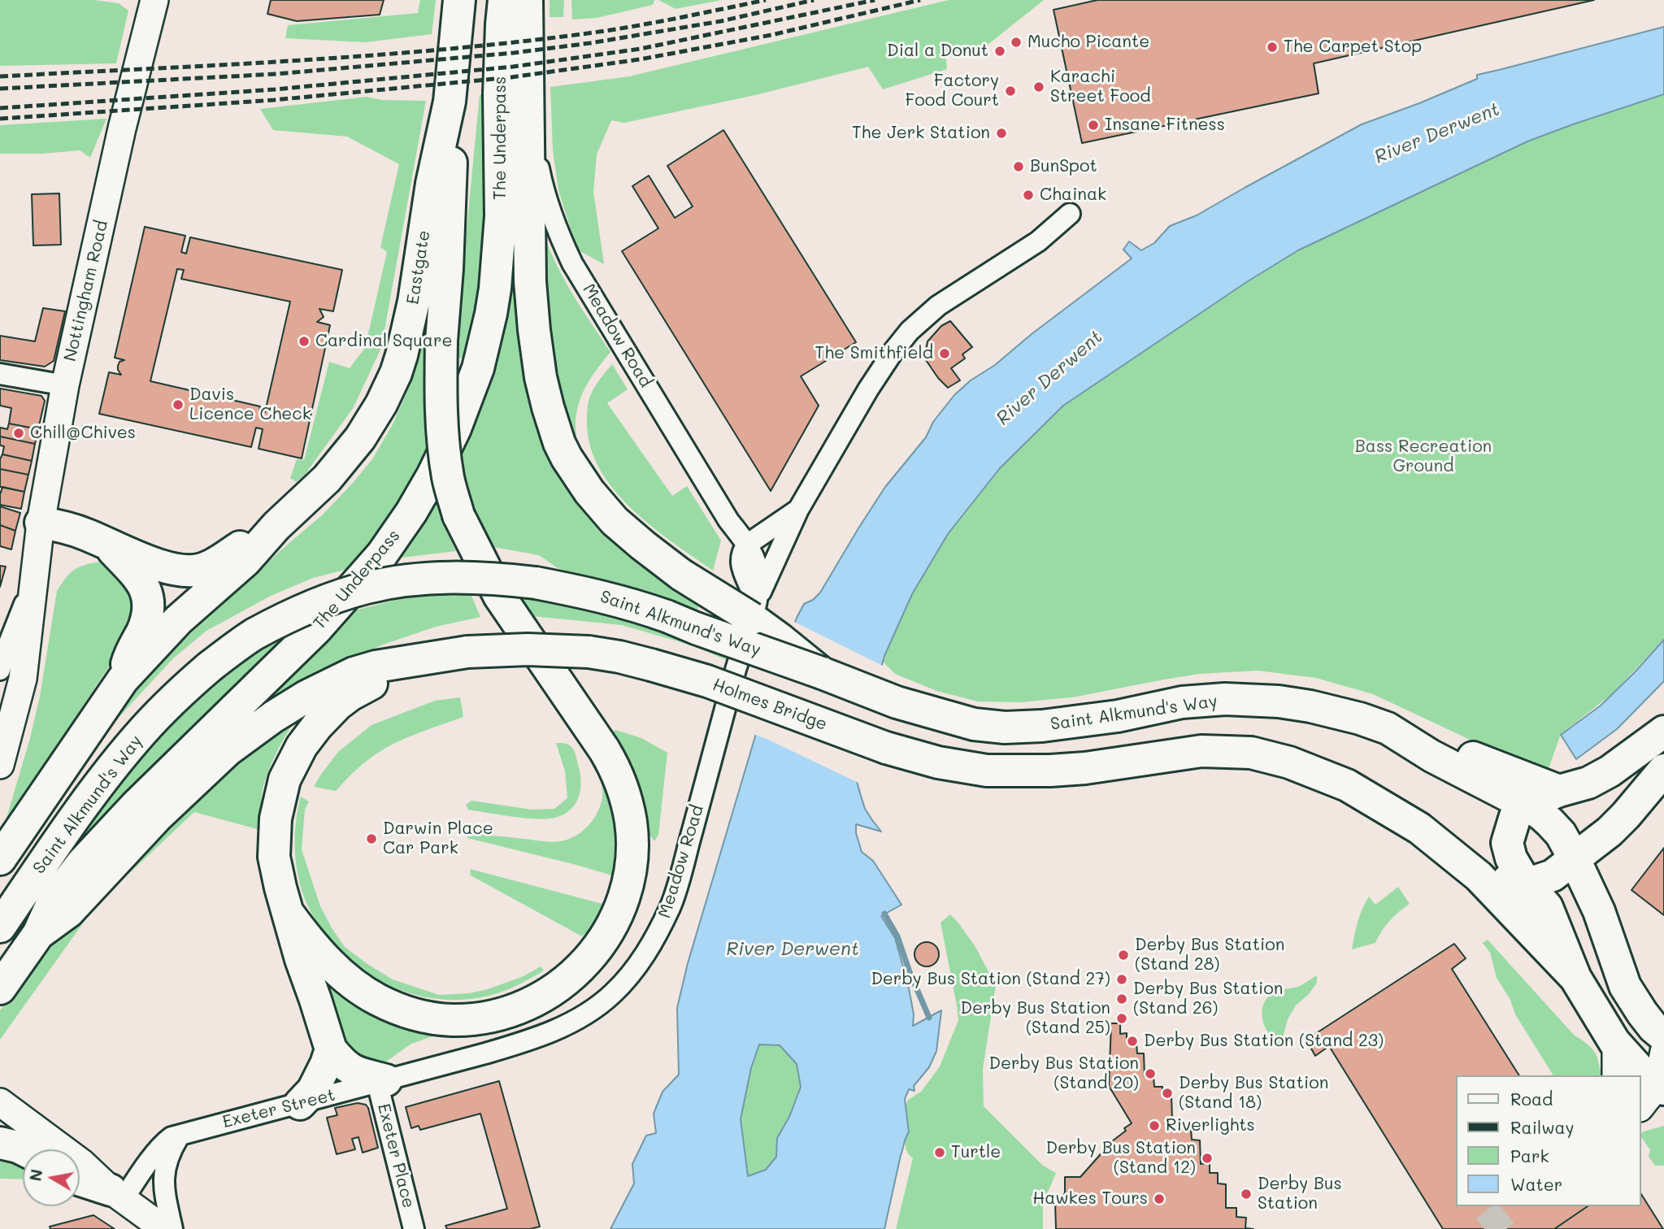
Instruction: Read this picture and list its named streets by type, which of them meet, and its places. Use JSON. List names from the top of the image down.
{
  "streets": {
    "main road": [
      "The Underpass",
      "Eastgate",
      "Saint Alkmund's Way",
      "Holmes Bridge"
    ],
    "street": [
      "Nottingham Road",
      "Meadow Road",
      "Exeter Street",
      "Exeter Place"
    ]
  },
  "crossings": [
    ["Meadow Road", "Exeter Street"],
    ["Meadow Road", "Exeter Place"],
    ["Exeter Street", "Exeter Place"]
  ],
  "water": ["River Derwent"],
  "parks": ["Bass Recreation Ground"],
  "places": [
    "Mucho Picante",
    "The Carpet Stop",
    "Dial a Donut",
    "Karachi Street Food",
    "Factory Food Court",
    "Insane Fitness",
    "The Jerk Station",
    "BunSpot",
    "Chainak",
    "Cardinal Square",
    "The Smithfield",
    "Davis Licence Check",
    "Chill@Chives",
    "Darwin Place Car Park",
    "Derby Bus Station (Stand 28)",
    "Derby Bus Station (Stand 27)",
    "Derby Bus Station (Stand 26)",
    "Derby Bus Station (Stand 25)",
    "Derby Bus Station (Stand 23)",
    "Derby Bus Station (Stand 20)",
    "Derby Bus Station (Stand 18)",
    "Riverlights",
    "Turtle",
    "Derby Bus Station (Stand 12)",
    "Derby Bus Station",
    "Hawkes Tours"
  ],
  "legend": [
    "Road",
    "Railway",
    "Park",
    "Water"
  ],
  "north": "left"
}
